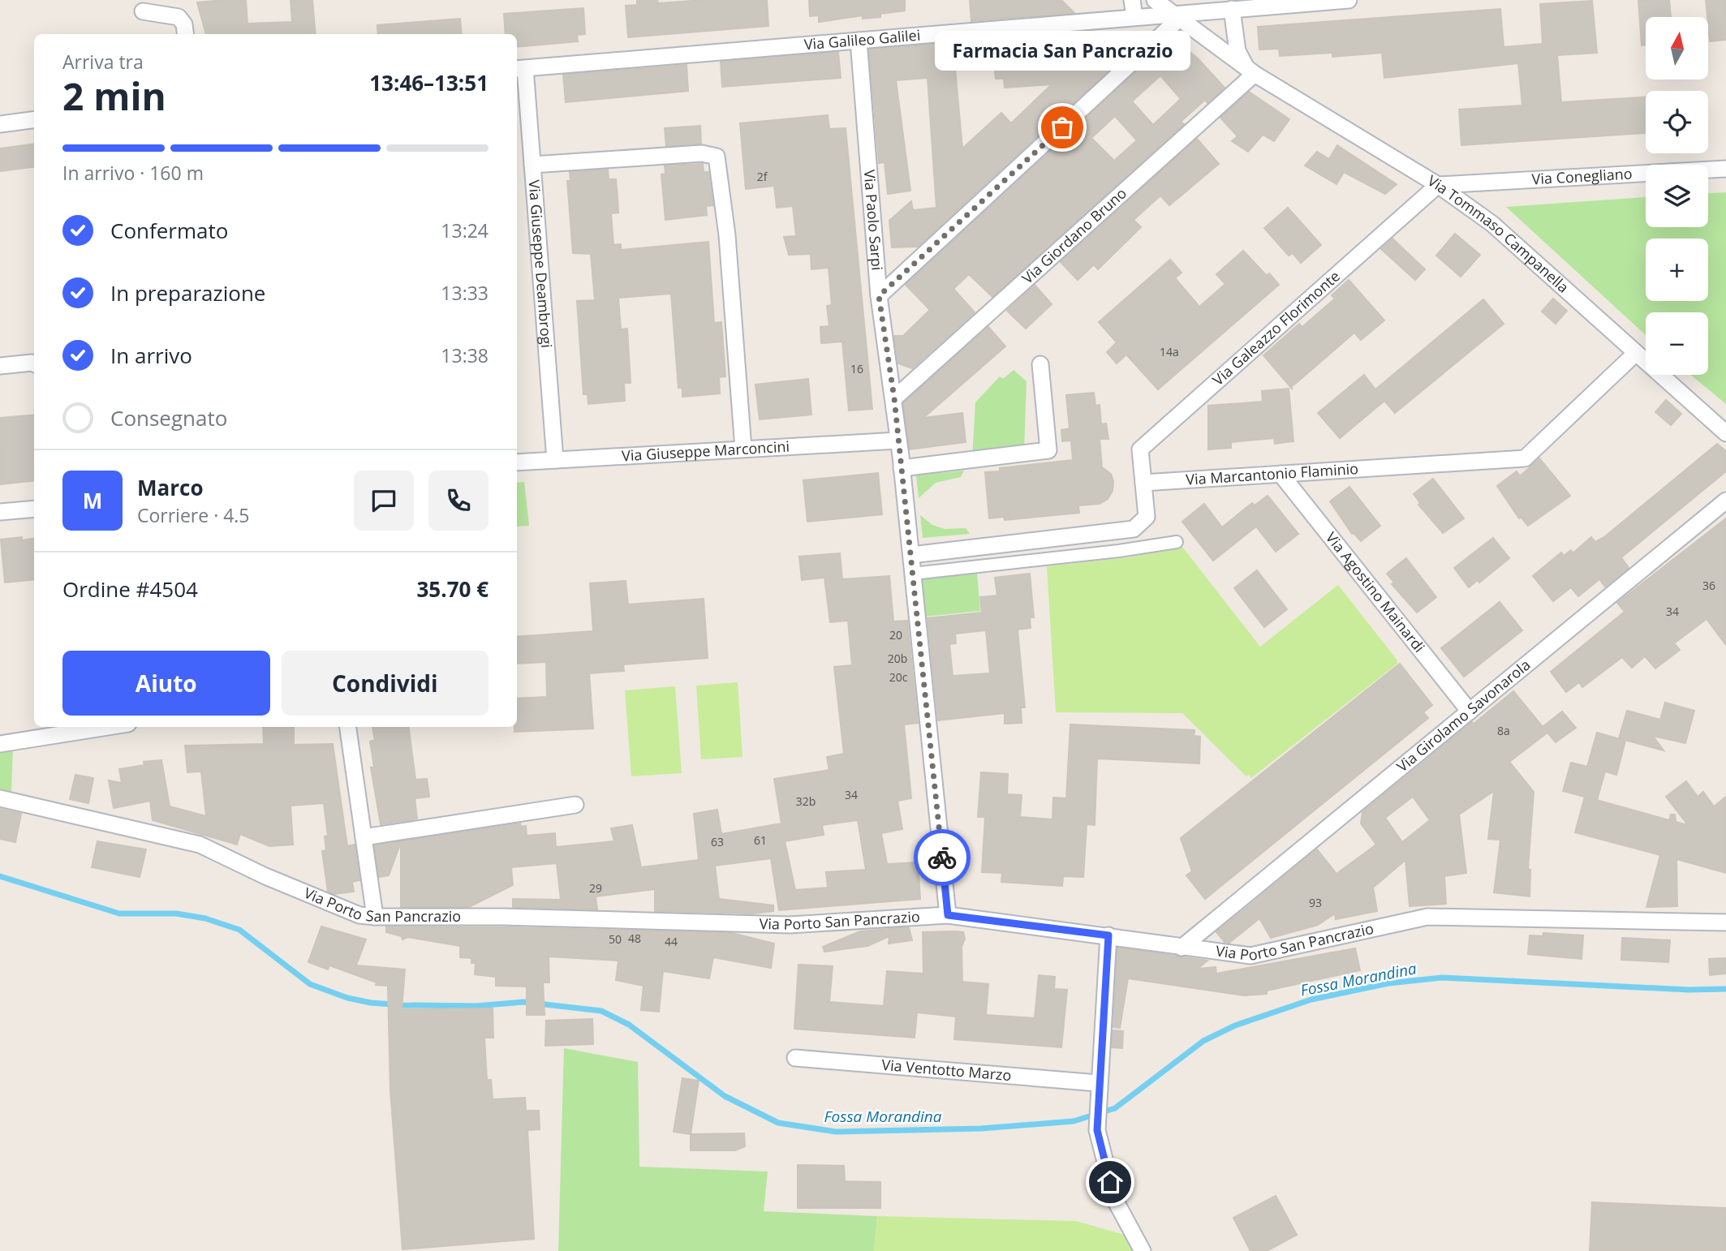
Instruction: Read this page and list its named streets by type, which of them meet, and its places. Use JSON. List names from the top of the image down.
{
  "streets": {
    "street": [
      "Via Galileo Galilei",
      "Via Conegliano",
      "Via Paolo Sarpi",
      "Via Tommaso Campanella",
      "Via Giordano Bruno",
      "Via Giuseppe Deambrogi",
      "Via Galeazzo Florimonte",
      "Via Giuseppe Marconcini",
      "Via Marcantonio Flaminio",
      "Via Agostino Mainardi",
      "Via Girolamo Savonarola",
      "Via Porto San Pancrazio",
      "Via Ventotto Marzo"
    ]
  },
  "crossings": [
    ["Via Galileo Galilei", "Via Paolo Sarpi"],
    ["Via Galileo Galilei", "Via Tommaso Campanella"],
    ["Via Galileo Galilei", "Via Giuseppe Deambrogi"],
    ["Via Conegliano", "Via Tommaso Campanella"],
    ["Via Conegliano", "Via Galeazzo Florimonte"],
    ["Via Paolo Sarpi", "Via Giordano Bruno"],
    ["Via Paolo Sarpi", "Via Giuseppe Marconcini"],
    ["Via Paolo Sarpi", "Via Porto San Pancrazio"],
    ["Via Tommaso Campanella", "Via Giordano Bruno"],
    ["Via Tommaso Campanella", "Via Galeazzo Florimonte"],
    ["Via Tommaso Campanella", "Via Marcantonio Flaminio"],
    ["Via Giuseppe Deambrogi", "Via Giuseppe Marconcini"],
    ["Via Galeazzo Florimonte", "Via Marcantonio Flaminio"],
    ["Via Marcantonio Flaminio", "Via Agostino Mainardi"],
    ["Via Agostino Mainardi", "Via Girolamo Savonarola"],
    ["Via Girolamo Savonarola", "Via Porto San Pancrazio"]
  ],
  "water": ["Fossa Morandina"],
  "places": ["Farmacia San Pancrazio"],
  "house_numbers": [
    "2f",
    "14a",
    "16",
    "36",
    "34",
    "20",
    "20b",
    "20c",
    "8a",
    "34",
    "32b",
    "61",
    "63",
    "29",
    "93",
    "48",
    "50",
    "44"
  ],
  "north": "top",
  "page": {
    "map_buttons": ["+", "−"],
    "bubble": "Farmacia San Pancrazio",
    "heading": ["2 min", "Arriva tra", "13:46–13:51"],
    "panel": [
      "Marco",
      "Corriere · 4.5",
      "Ordine #4504",
      "35.70 €"
    ],
    "bar": "In arrivo · 160 m",
    "list": [
      ["Confermato", "13:24"],
      ["In preparazione", "13:33"],
      ["In arrivo", "13:38"],
      "Consegnato"
    ],
    "round": "M",
    "buttons": ["Aiuto", "Condividi"]
  }
}
